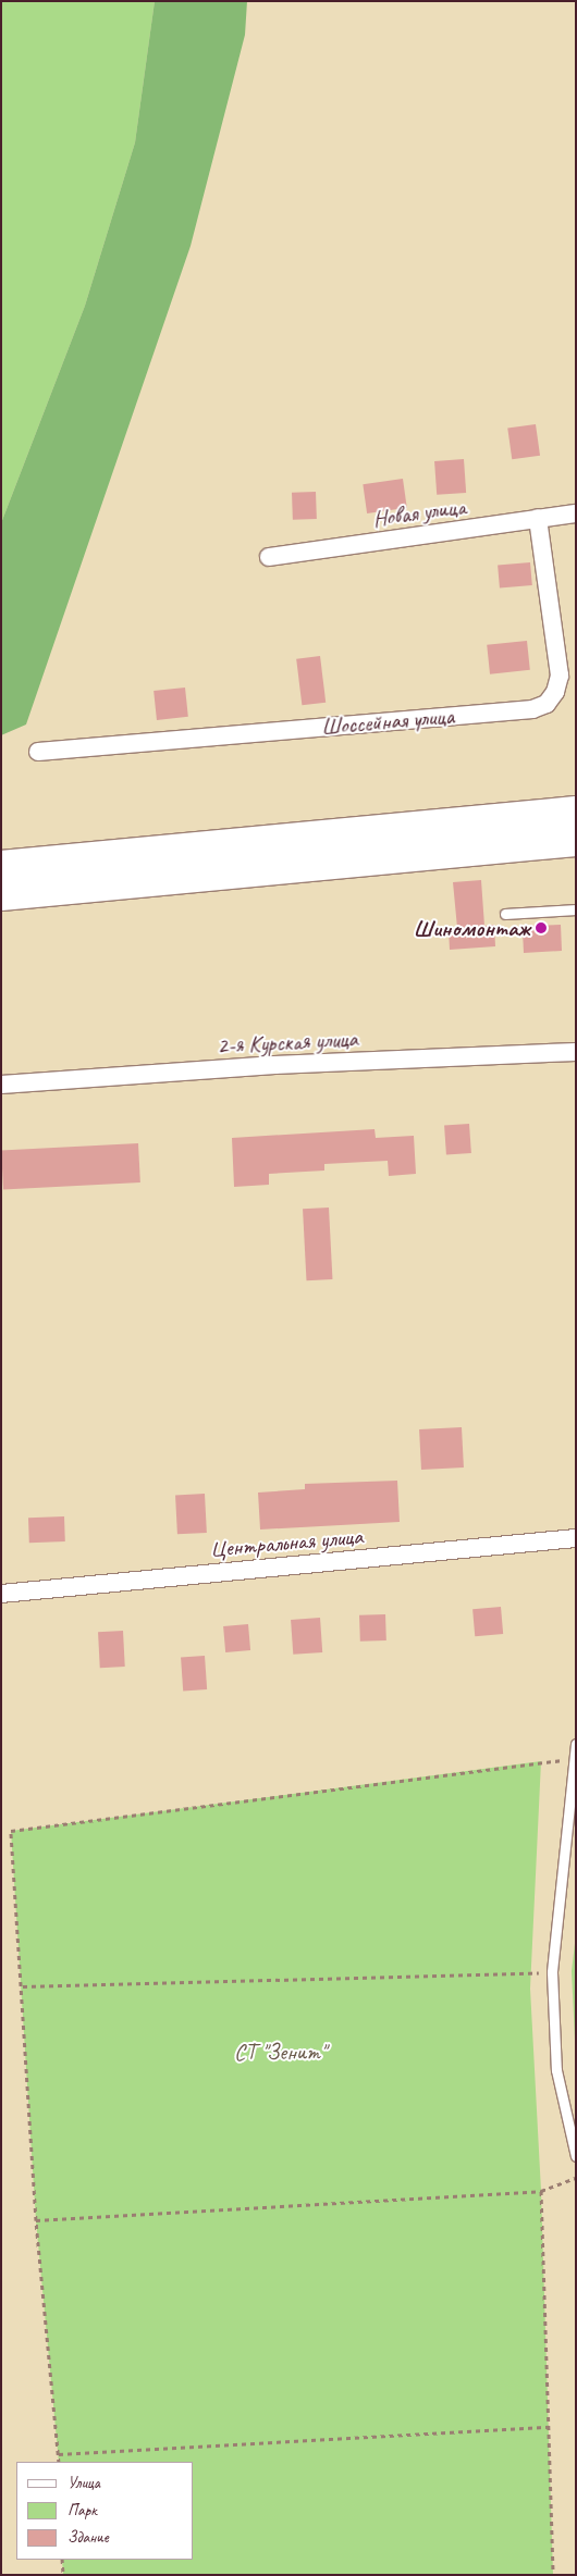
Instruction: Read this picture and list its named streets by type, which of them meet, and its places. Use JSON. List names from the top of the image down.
{
  "streets": {
    "street": [
      "Новая улица",
      "Шоссейная улица",
      "2-я Курская улица",
      "Центральная улица"
    ]
  },
  "crossings": [
    ["Новая улица", "Шоссейная улица"]
  ],
  "parks": ["СТ \"Зенит\""],
  "places": ["Шиномонтаж"],
  "legend": ["Улица", "Парк", "Здание"]
}
